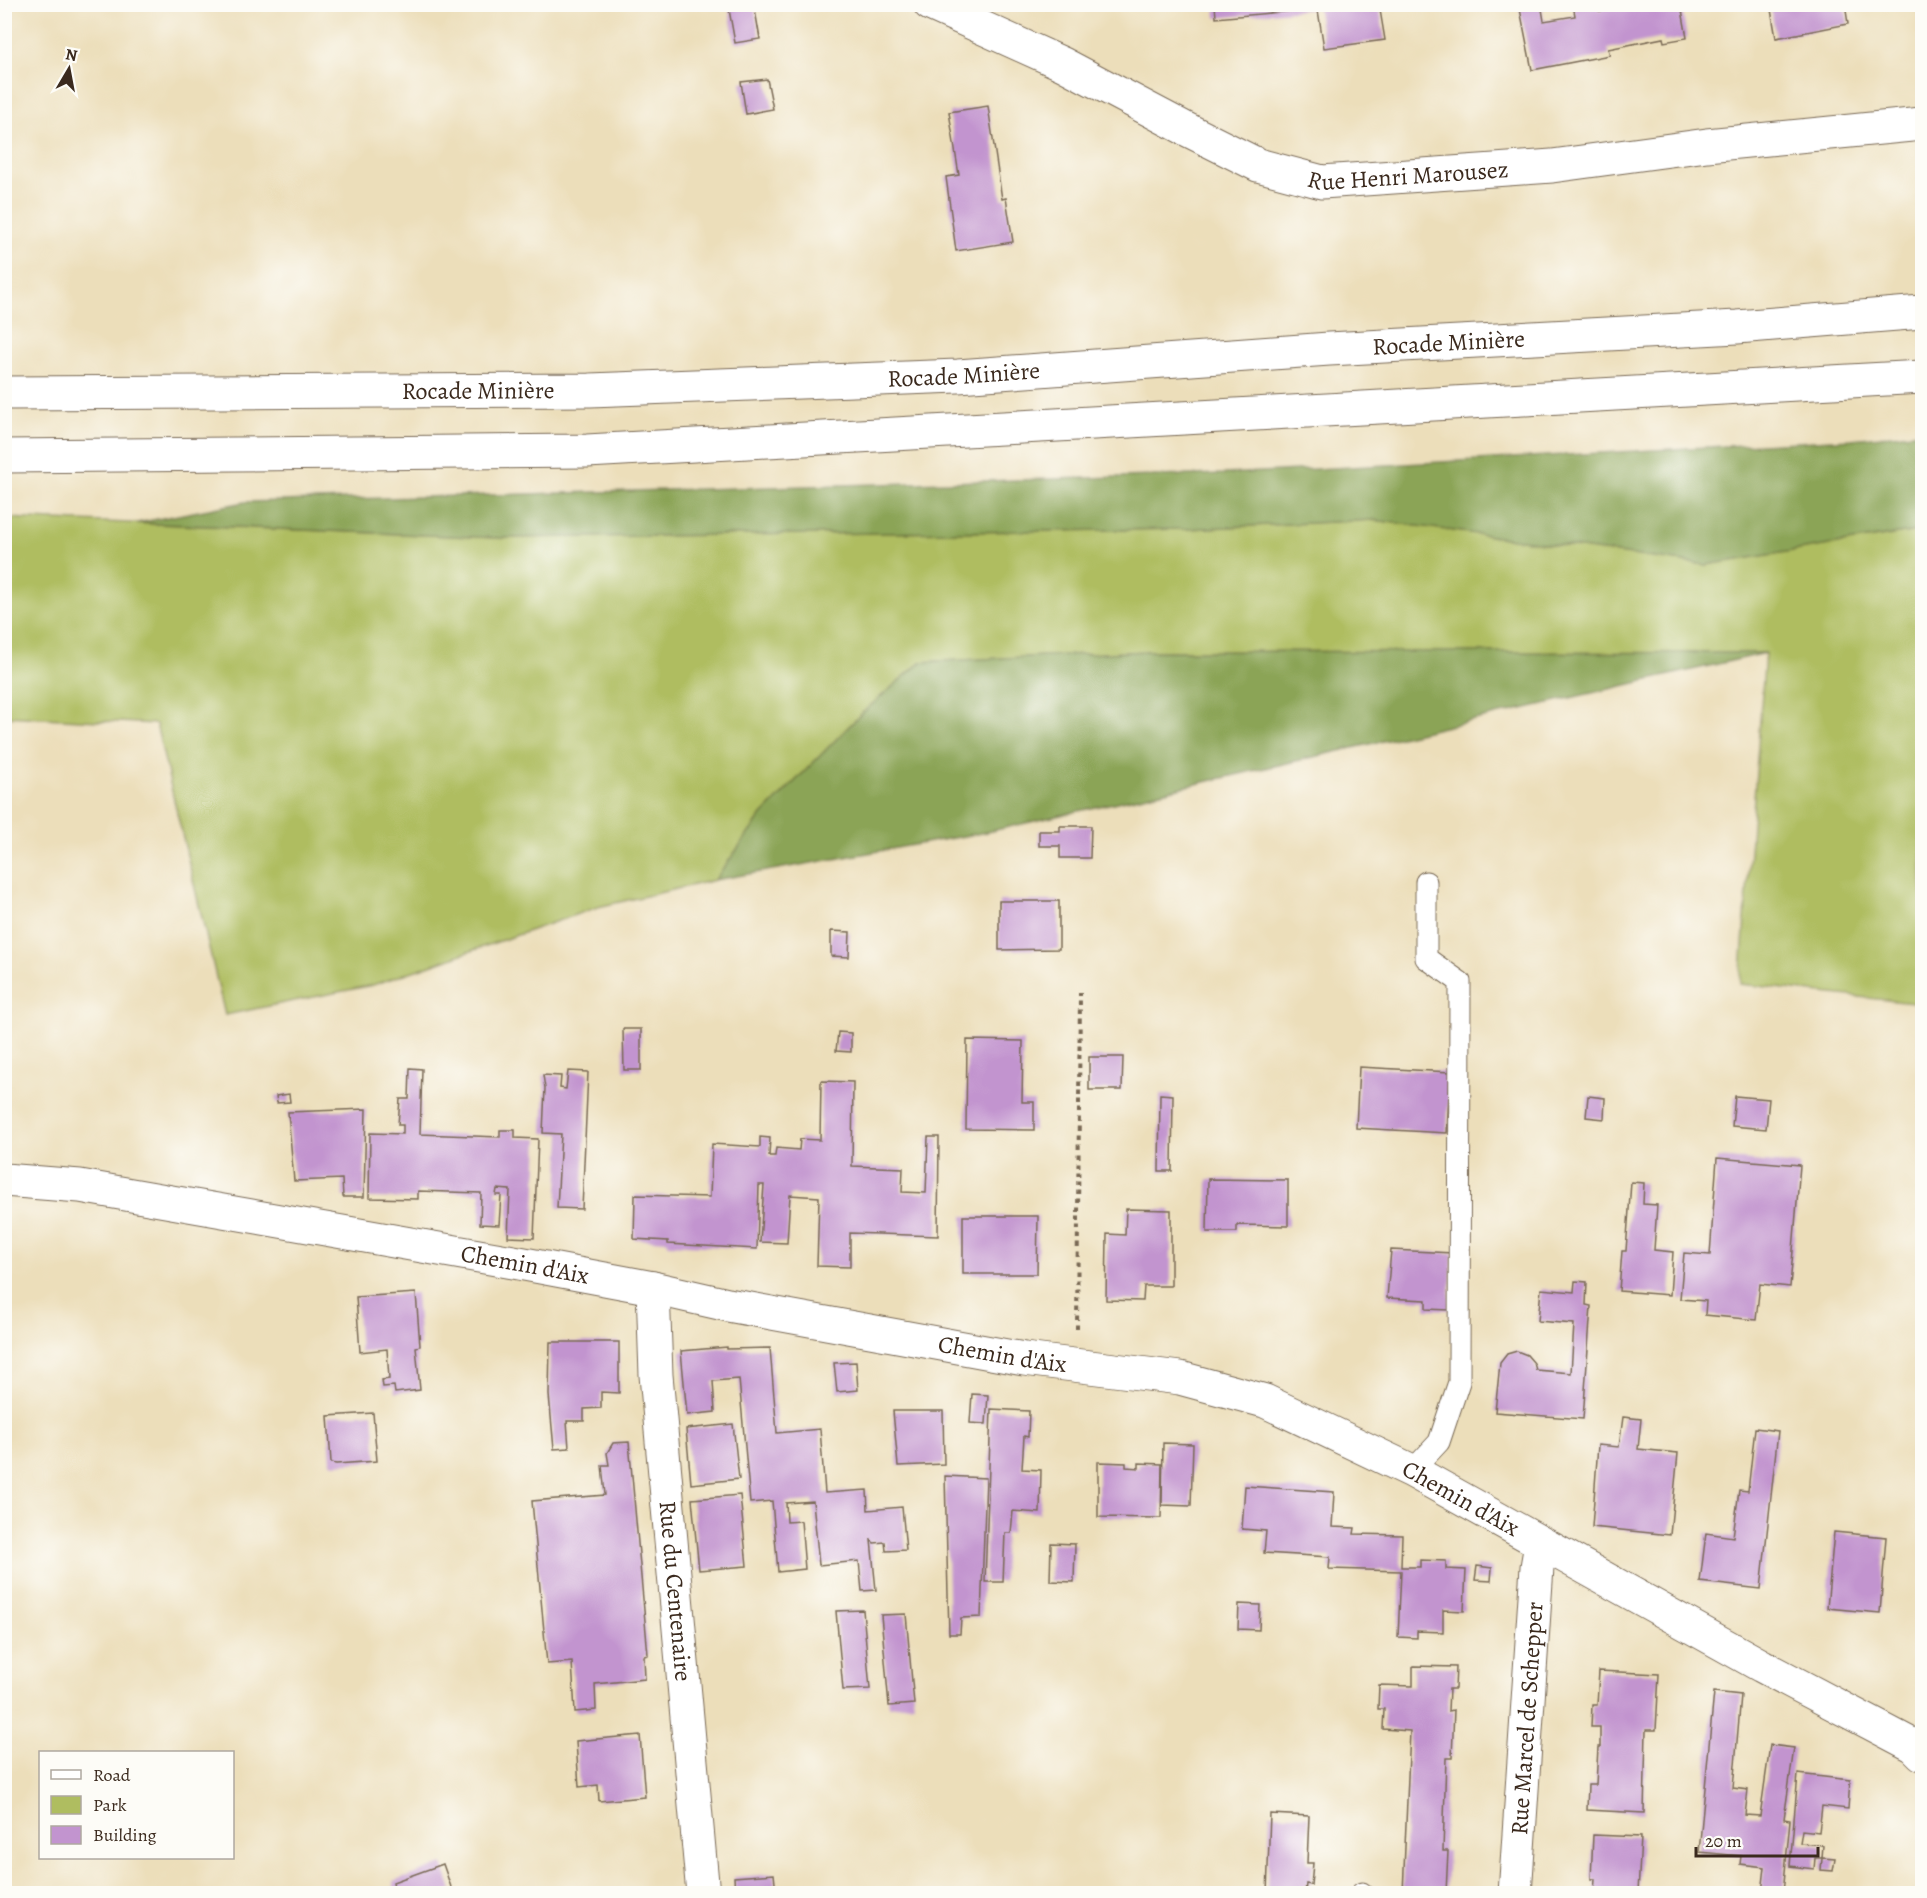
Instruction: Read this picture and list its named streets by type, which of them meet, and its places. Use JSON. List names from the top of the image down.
{
  "streets": {
    "main road": [
      "Rue Henri Marousez",
      "Rocade Minière",
      "Chemin d'Aix",
      "Rue du Centenaire",
      "Rue Marcel de Schepper"
    ]
  },
  "crossings": [
    ["Chemin d'Aix", "Rue du Centenaire"],
    ["Chemin d'Aix", "Rue Marcel de Schepper"]
  ],
  "legend": ["Road", "Park", "Building"],
  "scale_bar": "20 m",
  "north": "top"
}
